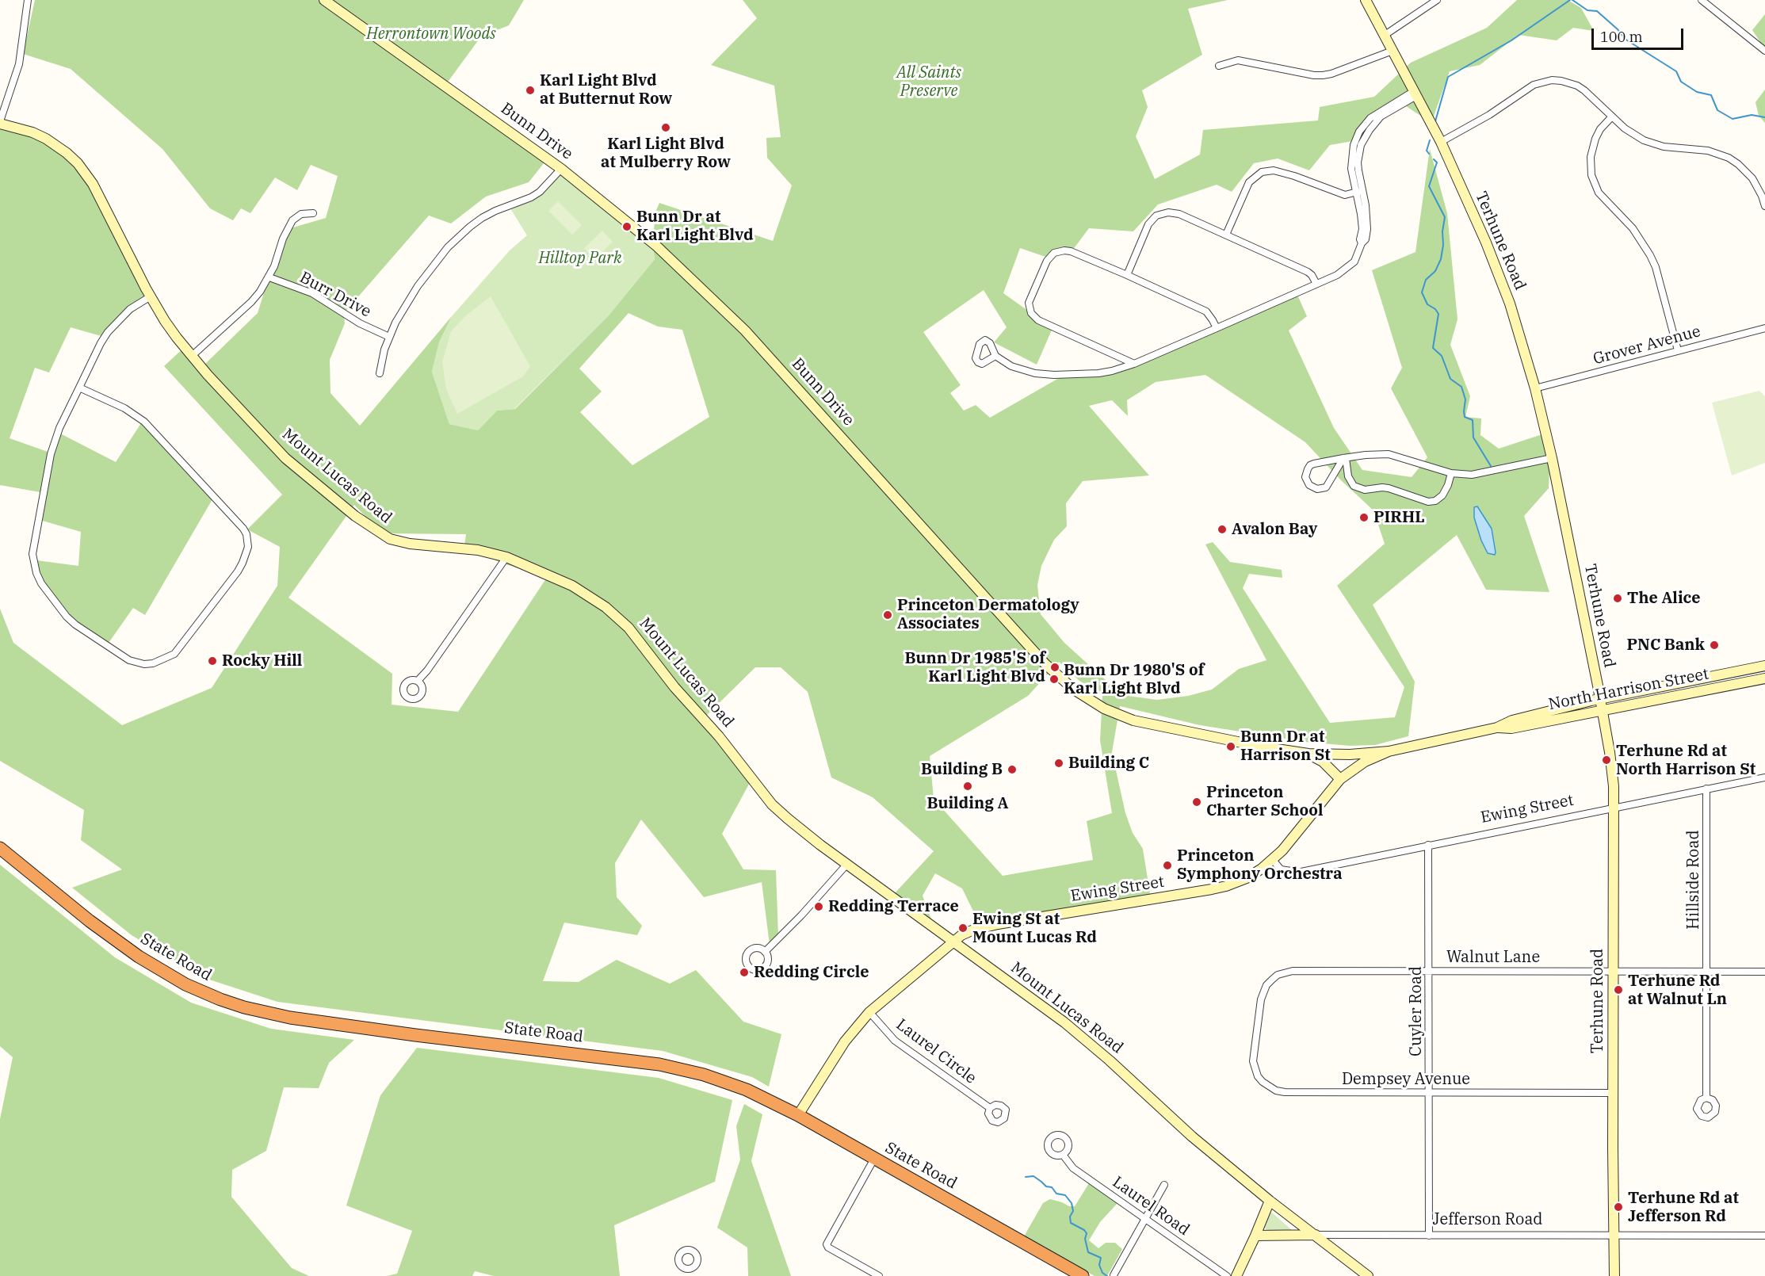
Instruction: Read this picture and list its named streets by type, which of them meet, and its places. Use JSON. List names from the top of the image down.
{
  "streets": {
    "highway": ["State Road"],
    "street": [
      "Bunn Drive",
      "Terhune Road",
      "Burr Drive",
      "Grover Avenue",
      "Mount Lucas Road",
      "North Harrison Street",
      "Ewing Street",
      "Hillside Road",
      "Walnut Lane",
      "Cuyler Road",
      "Laurel Circle",
      "Dempsey Avenue",
      "Laurel Road",
      "Jefferson Road"
    ]
  },
  "crossings": [
    ["Bunn Drive", "North Harrison Street"],
    ["Terhune Road", "Grover Avenue"],
    ["Terhune Road", "North Harrison Street"],
    ["Terhune Road", "Ewing Street"],
    ["Terhune Road", "Walnut Lane"],
    ["Terhune Road", "Dempsey Avenue"],
    ["Terhune Road", "Jefferson Road"],
    ["Mount Lucas Road", "Ewing Street"],
    ["Mount Lucas Road", "Jefferson Road"],
    ["North Harrison Street", "Ewing Street"],
    ["Ewing Street", "Hillside Road"],
    ["Ewing Street", "State Road"],
    ["Ewing Street", "Cuyler Road"],
    ["Ewing Street", "Laurel Circle"],
    ["Hillside Road", "Walnut Lane"],
    ["Walnut Lane", "Cuyler Road"],
    ["Walnut Lane", "Dempsey Avenue"],
    ["Cuyler Road", "Dempsey Avenue"],
    ["Cuyler Road", "Jefferson Road"]
  ],
  "parks": ["Herrontown Woods", "All Saints Preserve", "Hilltop Park"],
  "places": [
    "Karl Light Blvd at Butternut Row",
    "Karl Light Blvd at Mulberry Row",
    "Bunn Dr at Karl Light Blvd",
    "PIRHL",
    "Avalon Bay",
    "The Alice",
    "Princeton Dermatology Associates",
    "PNC Bank",
    "Rocky Hill",
    "Bunn Dr 1985'S of Karl Light Blvd",
    "Bunn Dr 1980'S of Karl Light Blvd",
    "Bunn Dr at Harrison St",
    "Terhune Rd at North Harrison St",
    "Building C",
    "Building B",
    "Building A",
    "Princeton Charter School",
    "Princeton Symphony Orchestra",
    "Redding Terrace",
    "Ewing St at Mount Lucas Rd",
    "Redding Circle",
    "Terhune Rd at Walnut Ln",
    "Terhune Rd at Jefferson Rd"
  ],
  "scale_bar": "100 m"
}
